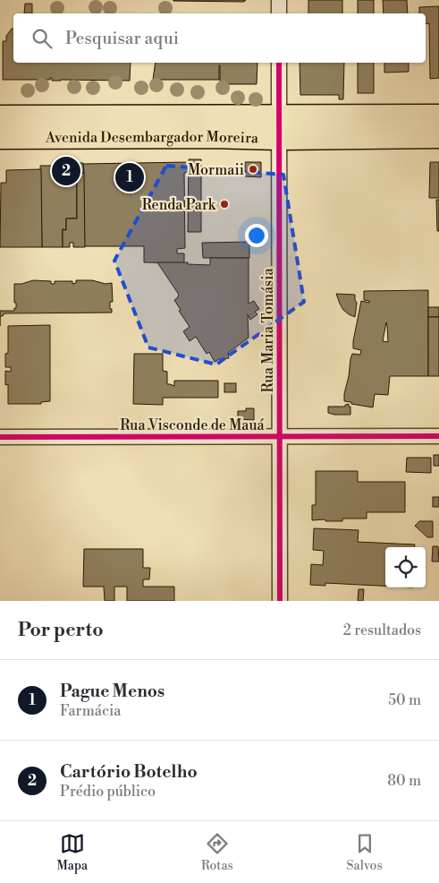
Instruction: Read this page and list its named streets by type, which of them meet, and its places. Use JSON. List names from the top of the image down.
{
  "streets": {
    "main road": ["Avenida Desembargador Moreira"],
    "street": ["Rua Maria Tomásia", "Rua Visconde de Mauá"]
  },
  "crossings": [
    ["Avenida Desembargador Moreira", "Rua Maria Tomásia"],
    ["Rua Maria Tomásia", "Rua Visconde de Mauá"]
  ],
  "places": ["Mormaii", "Renda Park"],
  "page": {
    "search": "Pesquisar aqui",
    "pins": ["2", "1"],
    "heading": ["Por perto", "2 resultados"],
    "list": [
      {
        "mark": "1",
        "name": "Pague Menos",
        "note": "Farmácia",
        "value": "50 m"
      },
      {
        "mark": "2",
        "name": "Cartório Botelho",
        "note": "Prédio público",
        "value": "80 m"
      }
    ],
    "nav": ["Mapa", "Rotas", "Salvos"]
  }
}
